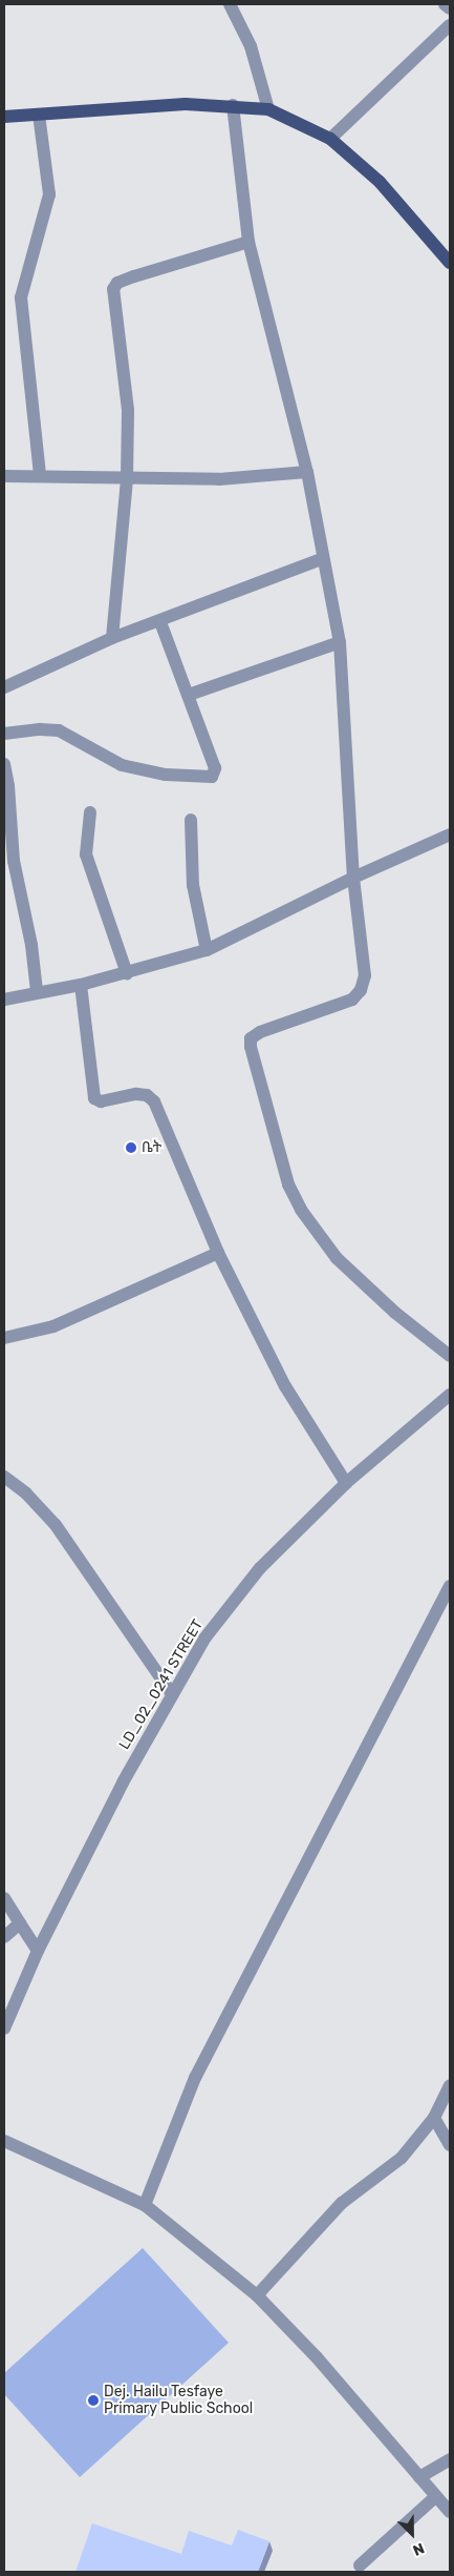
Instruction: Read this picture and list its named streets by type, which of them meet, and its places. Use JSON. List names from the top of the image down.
{
  "streets": {
    "street": ["LD_02_0241 STREET"]
  },
  "places": ["ቤት", "Dej. Hailu Tesfaye Primary Public School"],
  "north": "bottom right"
}
